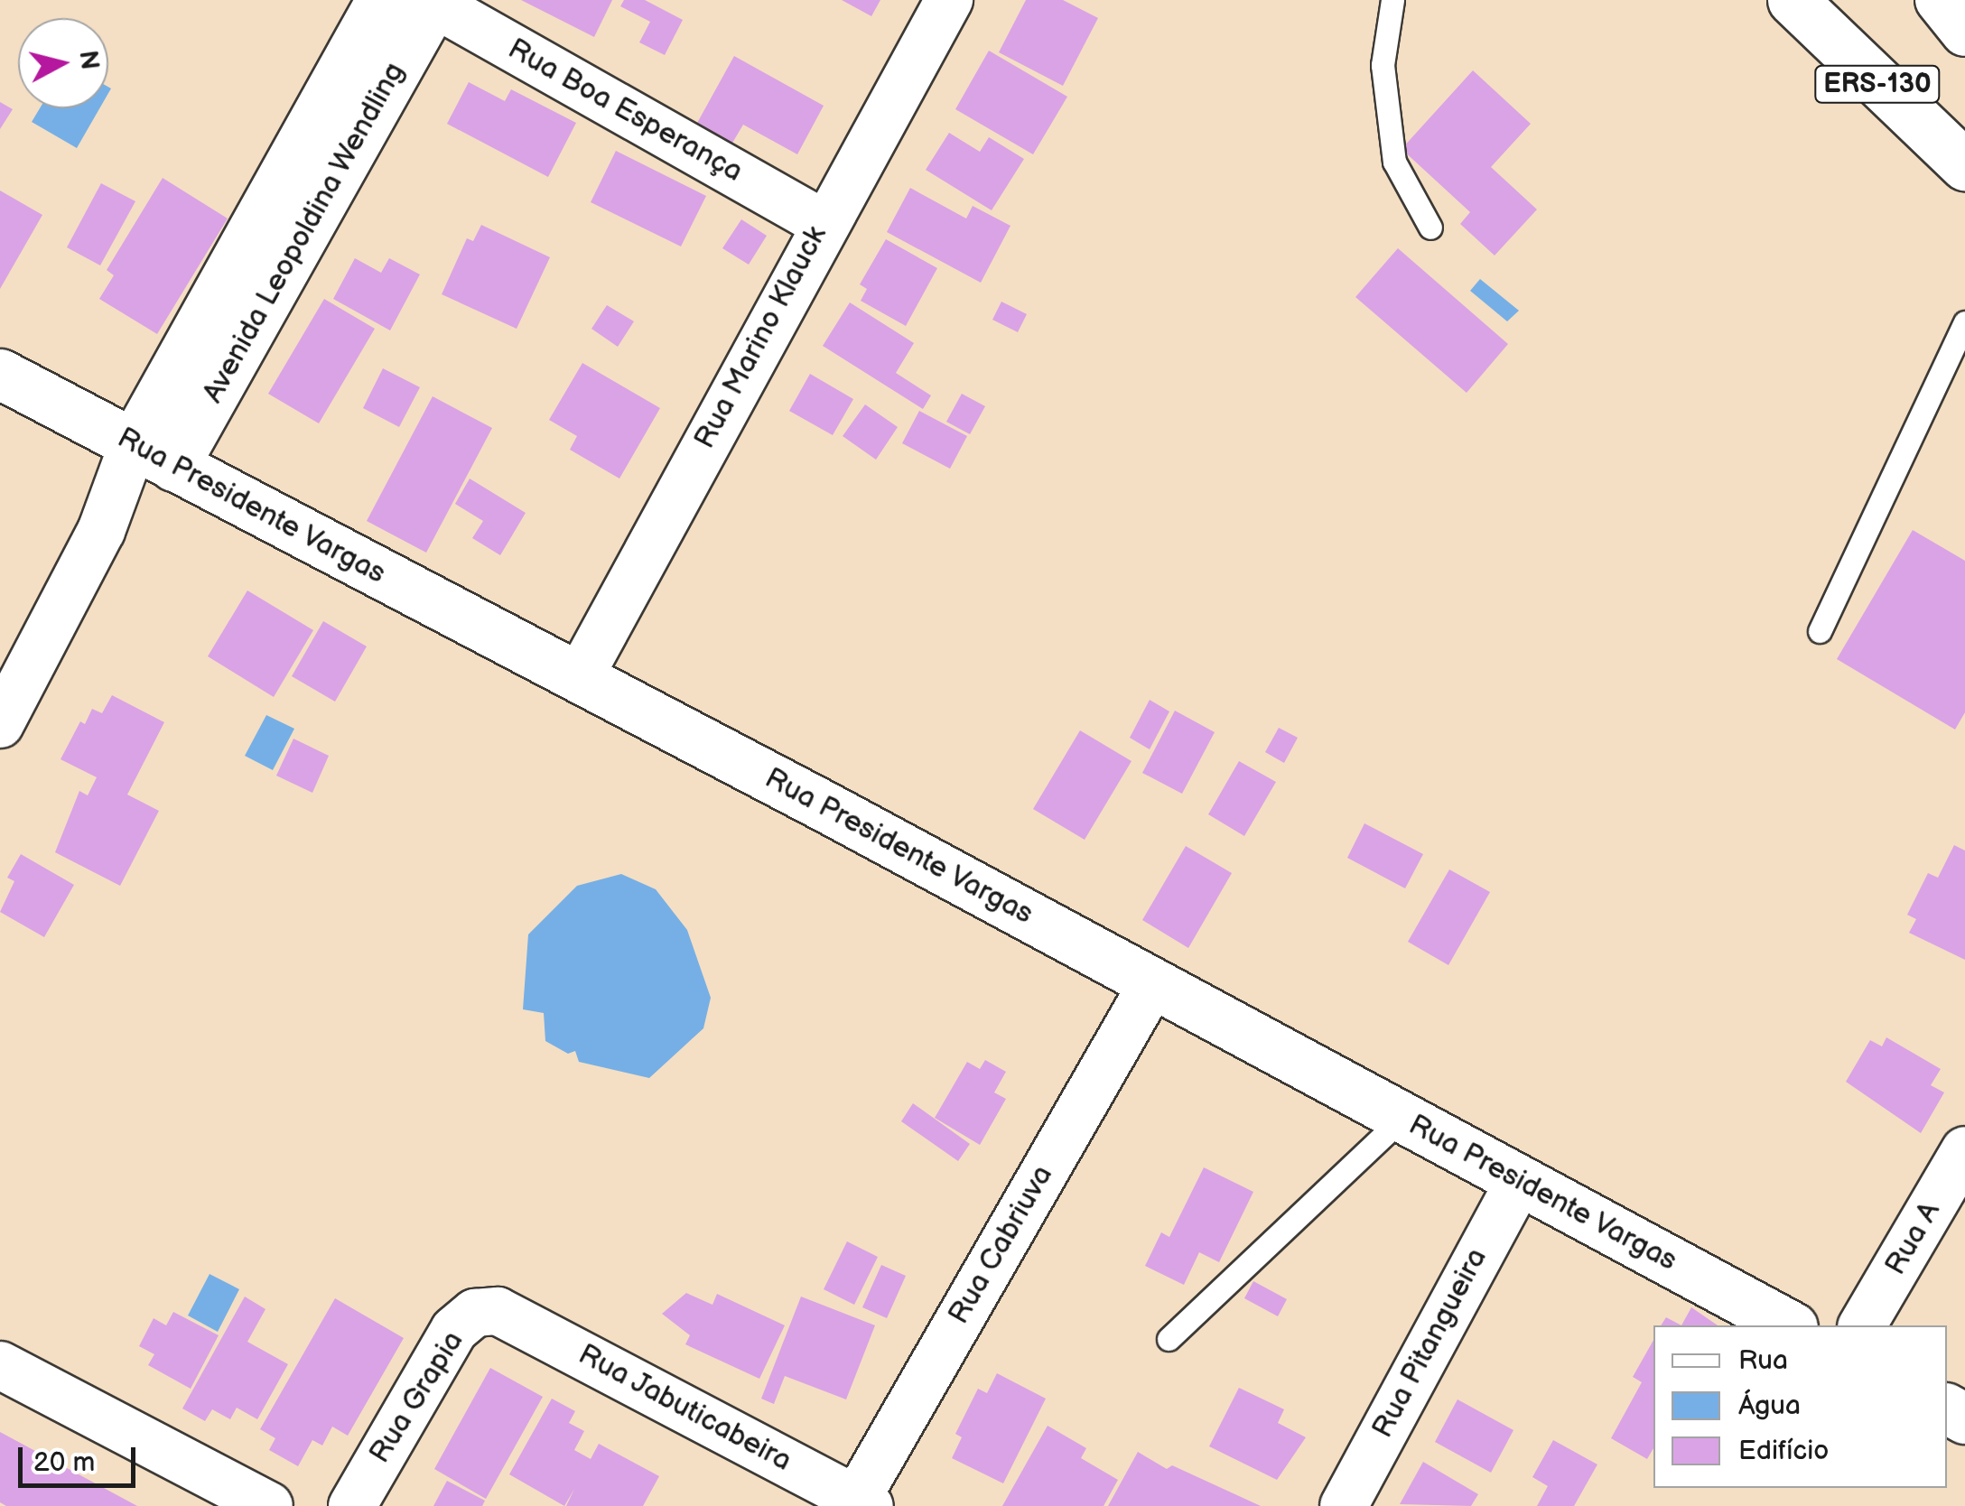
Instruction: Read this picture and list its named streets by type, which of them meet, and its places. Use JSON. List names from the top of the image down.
{
  "streets": {
    "main road": ["ERS-130", "Avenida Leopoldina Wendling", "Rua Presidente Vargas"],
    "street": [
      "Rua Boa Esperança",
      "Rua Marino Klauck",
      "Rua A",
      "Rua Cabriuva",
      "Rua Pitangueira",
      "Rua Grapia",
      "Rua Jabuticabeira"
    ]
  },
  "crossings": [
    ["Rua Boa Esperança", "Avenida Leopoldina Wendling"],
    ["Rua Boa Esperança", "Rua Marino Klauck"],
    ["Avenida Leopoldina Wendling", "Rua Presidente Vargas"],
    ["Rua Marino Klauck", "Rua Presidente Vargas"],
    ["Rua Presidente Vargas", "Rua Cabriuva"],
    ["Rua Presidente Vargas", "Rua Pitangueira"],
    ["Rua Cabriuva", "Rua Jabuticabeira"],
    ["Rua Grapia", "Rua Jabuticabeira"]
  ],
  "legend": ["Rua", "Água", "Edifício"],
  "scale_bar": "20 m",
  "north": "right"
}
